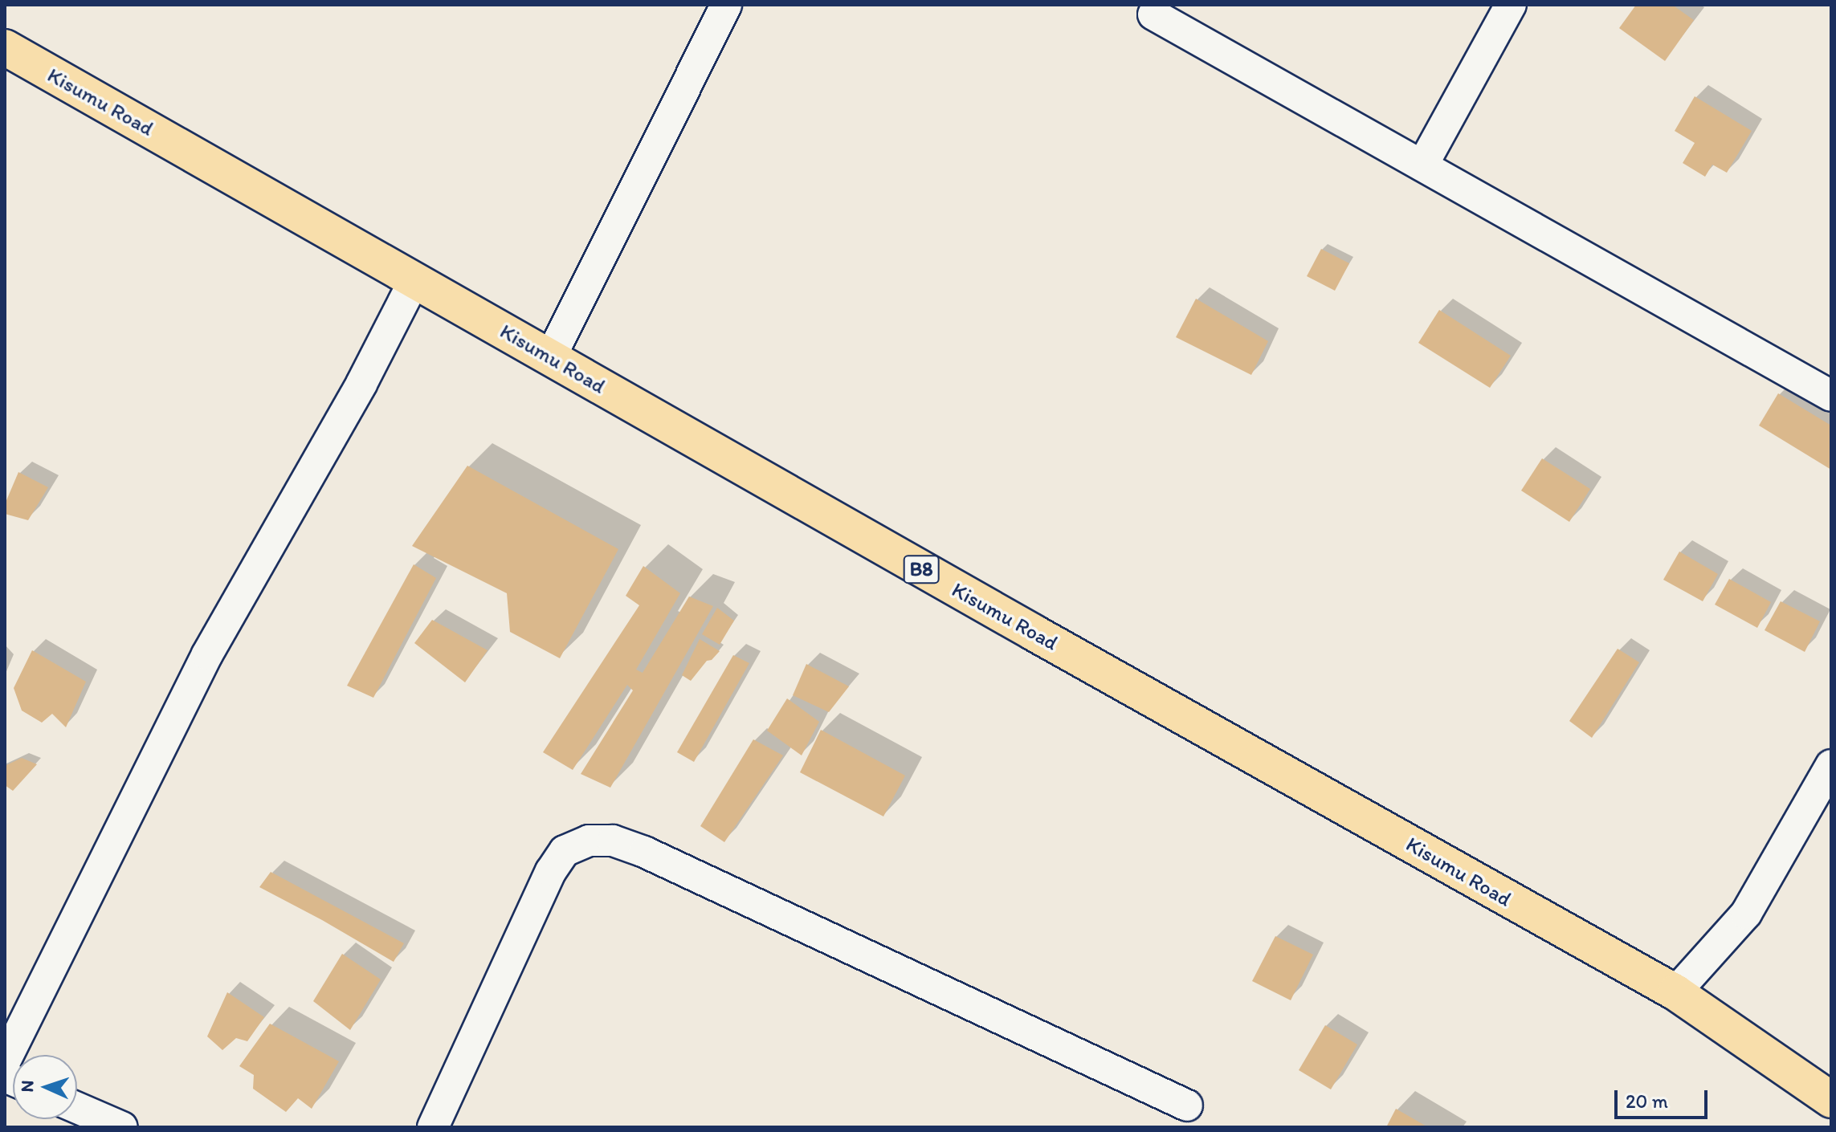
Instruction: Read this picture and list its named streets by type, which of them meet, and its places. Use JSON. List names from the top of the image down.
{
  "streets": {
    "highway": ["Kisumu Road", "B8"]
  },
  "scale_bar": "20 m",
  "north": "left"
}
